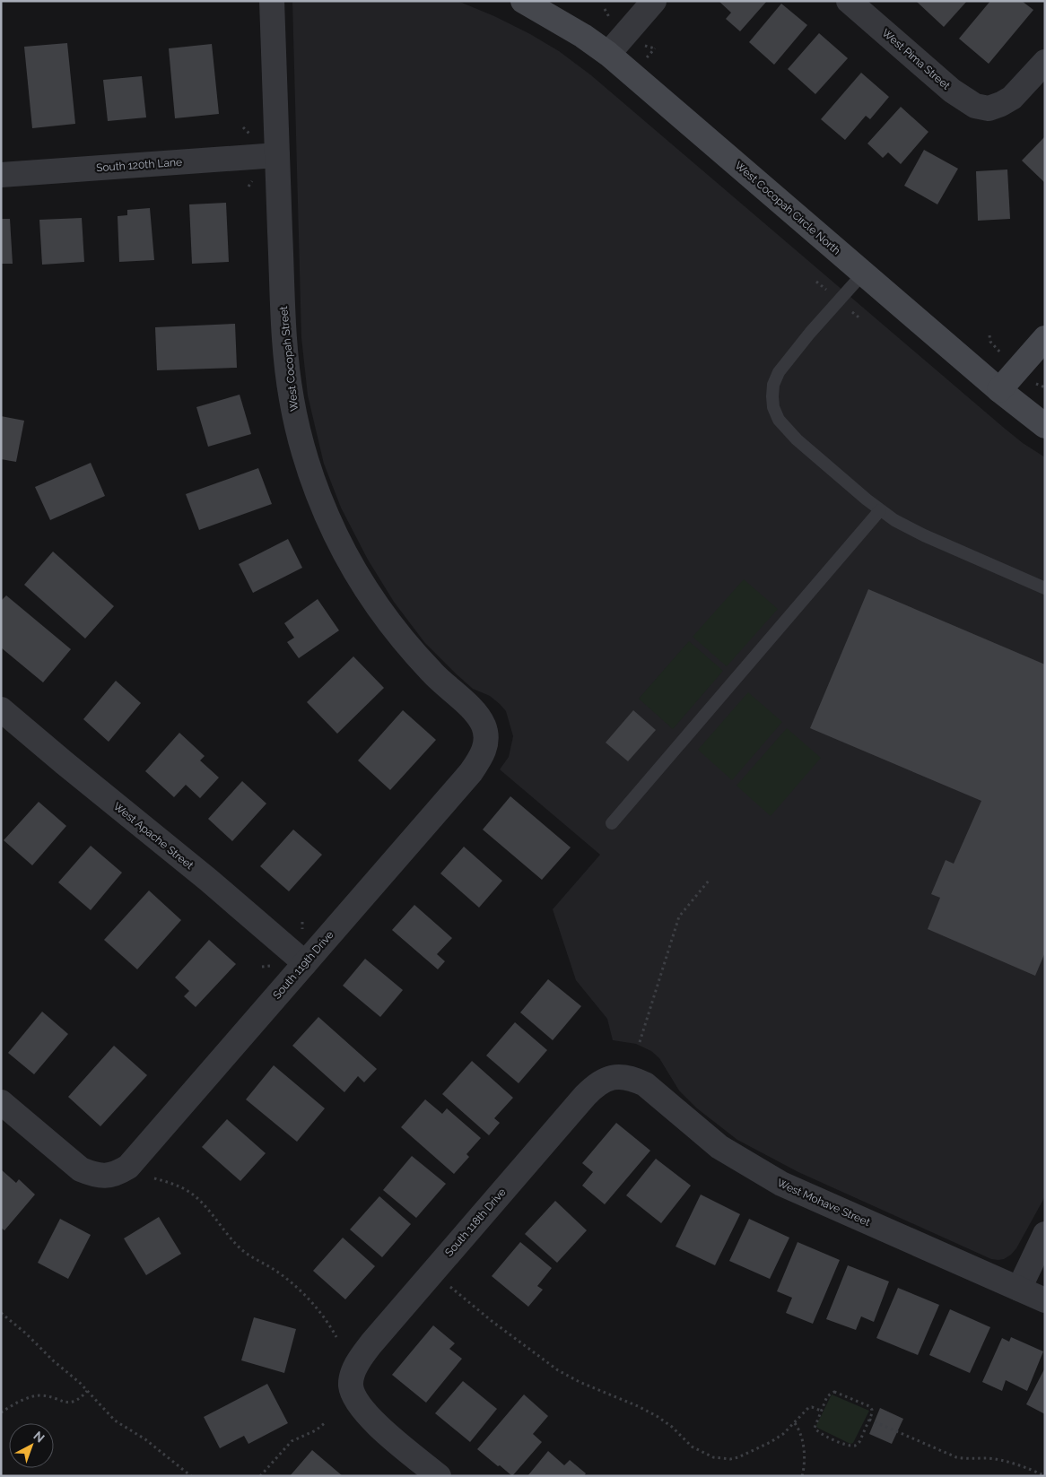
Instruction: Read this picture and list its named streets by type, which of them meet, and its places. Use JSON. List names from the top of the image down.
{
  "streets": {
    "street": [
      "West Pima Street",
      "South 120th Lane",
      "West Cocopah Circle North",
      "West Cocopah Street",
      "West Apache Street",
      "South 119th Drive",
      "West Mohave Street",
      "South 118th Drive"
    ]
  },
  "crossings": [
    ["South 120th Lane", "West Cocopah Street"],
    ["West Cocopah Street", "South 119th Drive"],
    ["West Apache Street", "South 119th Drive"],
    ["West Mohave Street", "South 118th Drive"]
  ],
  "north": "top right"
}
